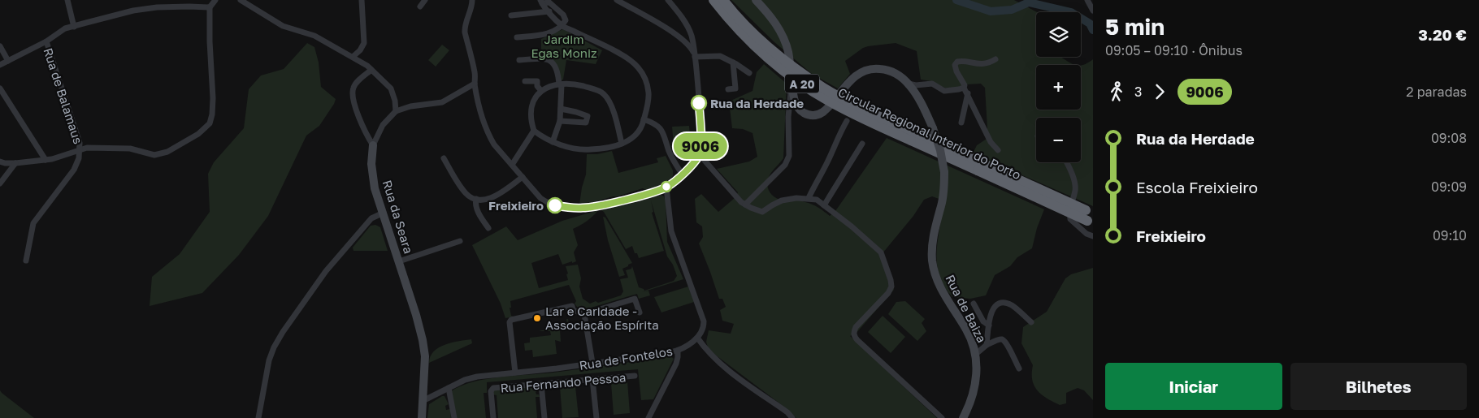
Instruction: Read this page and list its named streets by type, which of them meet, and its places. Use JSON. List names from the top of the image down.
{
  "streets": {
    "highway": ["A 20", "Circular Regional Interior do Porto"],
    "street": [
      "Rua de Balamaus",
      "Rua da Seara",
      "Rua de Baiza",
      "Rua de Fontelos",
      "Rua Fernando Pessoa"
    ]
  },
  "crossings": [
    ["Rua da Seara", "Rua de Fontelos"]
  ],
  "parks": ["Jardim Egas Moniz"],
  "places": ["Rua da Herdade", "Freixieiro", "Lar e Caridade - Associação Espírita"],
  "lines": ["bus line 9006"],
  "page": {
    "on_map": "9006",
    "heading": ["5 min", "09:05 – 09:10 · Ônibus", "3.20 €"],
    "map_buttons": ["+", "−"],
    "legs": ["3", "9006", "2 paradas"],
    "list": [
      {
        "name": "Rua da Herdade",
        "value": "09:08"
      },
      {
        "name": "Escola Freixieiro",
        "value": "09:09"
      },
      {
        "name": "Freixieiro",
        "value": "09:10"
      }
    ],
    "buttons": ["Iniciar", "Bilhetes"]
  }
}
